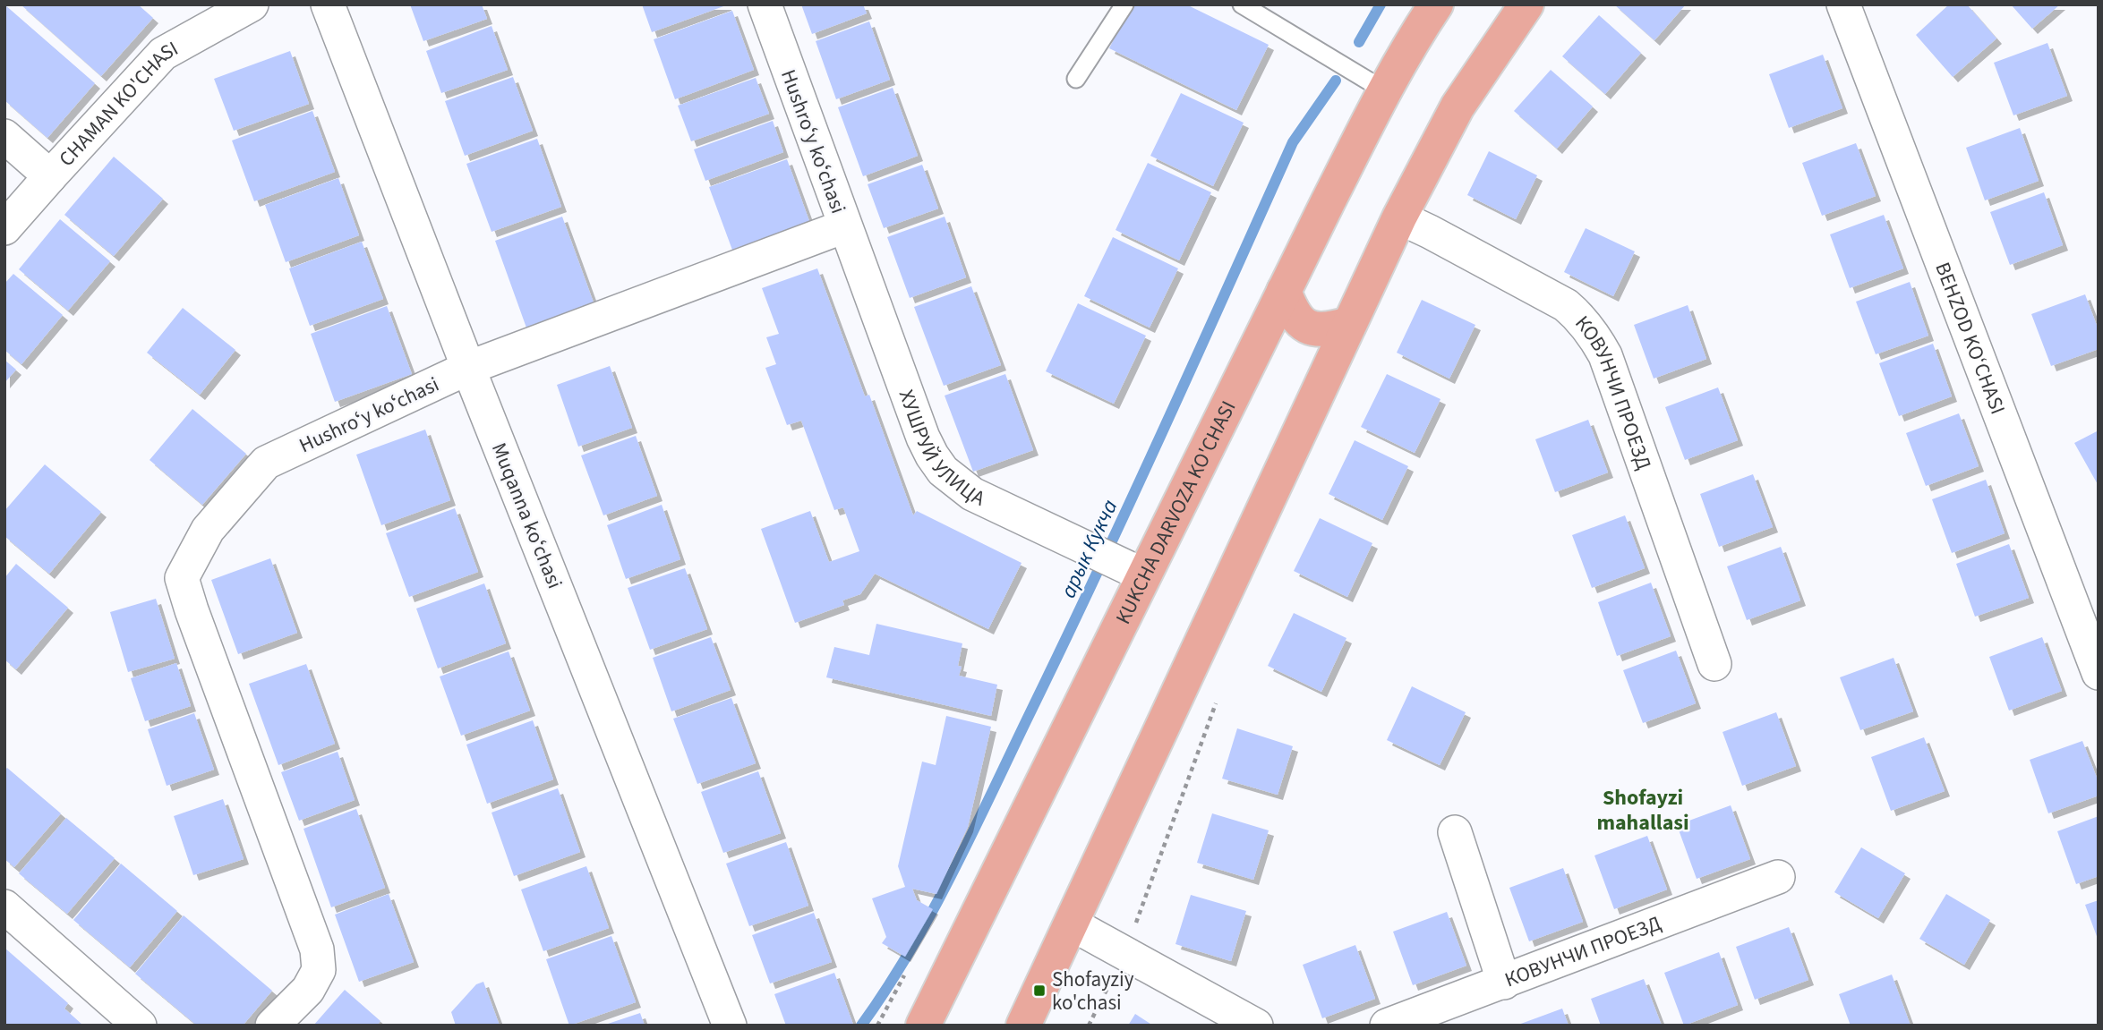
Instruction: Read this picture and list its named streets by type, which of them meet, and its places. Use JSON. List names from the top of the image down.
{
  "streets": {
    "main road": ["KUKCHA DARVOZA KO'CHASI"],
    "street": [
      "CHAMAN KO'CHASI",
      "Hushroʻy koʻchasi",
      "BEHZOD KO‘CHASI",
      "КОВУНЧИ ПРОЕЗД",
      "ХУШРУЙ УЛИЦА",
      "Muqanna koʻchasi"
    ]
  },
  "crossings": [
    ["Hushroʻy koʻchasi", "ХУШРУЙ УЛИЦА"],
    ["Hushroʻy koʻchasi", "Muqanna koʻchasi"],
    ["ХУШРУЙ УЛИЦА", "KUKCHA DARVOZA KO'CHASI"]
  ],
  "districts": ["Shofayzi mahallasi"],
  "water": ["арык Кукча"],
  "places": {
    "transit": ["Shofayziy ko'chasi"]
  }
}
